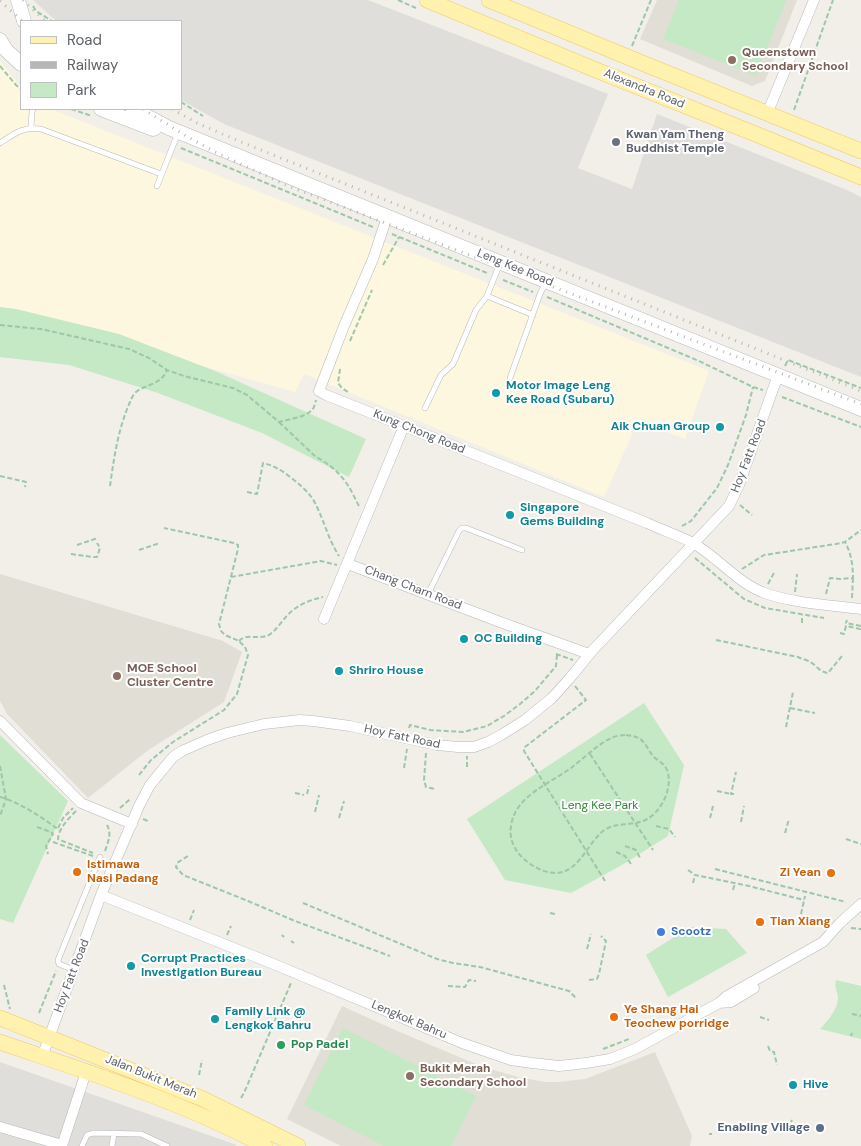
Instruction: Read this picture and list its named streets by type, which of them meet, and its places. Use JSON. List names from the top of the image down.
{
  "streets": {
    "main road": ["Alexandra Road", "Jalan Bukit Merah"],
    "street": [
      "Leng Kee Road",
      "Kung Chong Road",
      "Hoy Fatt Road",
      "Chang Charn Road",
      "Lengkok Bahru"
    ]
  },
  "crossings": [
    ["Leng Kee Road", "Hoy Fatt Road"],
    ["Kung Chong Road", "Hoy Fatt Road"],
    ["Kung Chong Road", "Chang Charn Road"],
    ["Hoy Fatt Road", "Chang Charn Road"],
    ["Hoy Fatt Road", "Lengkok Bahru"],
    ["Hoy Fatt Road", "Jalan Bukit Merah"]
  ],
  "parks": ["Leng Kee Park"],
  "places": [
    "Queenstown Secondary School",
    "Kwan Yam Theng Buddhist Temple",
    "Motor Image Leng Kee Road (Subaru)",
    "Aik Chuan Group",
    "Singapore Gems Building",
    "OC Building",
    "Shriro House",
    "MOE School Cluster Centre",
    "Istimawa Nasi Padang",
    "Zi Yean",
    "Tian Xiang",
    "Scootz",
    "Corrupt Practices Investigation Bureau",
    "Ye Shang Hai Teochew porridge",
    "Family Link @ Lengkok Bahru",
    "Pop Padel",
    "Bukit Merah Secondary School",
    "Hive",
    "Enabling Village"
  ],
  "legend": ["Road", "Railway", "Park"]
}
